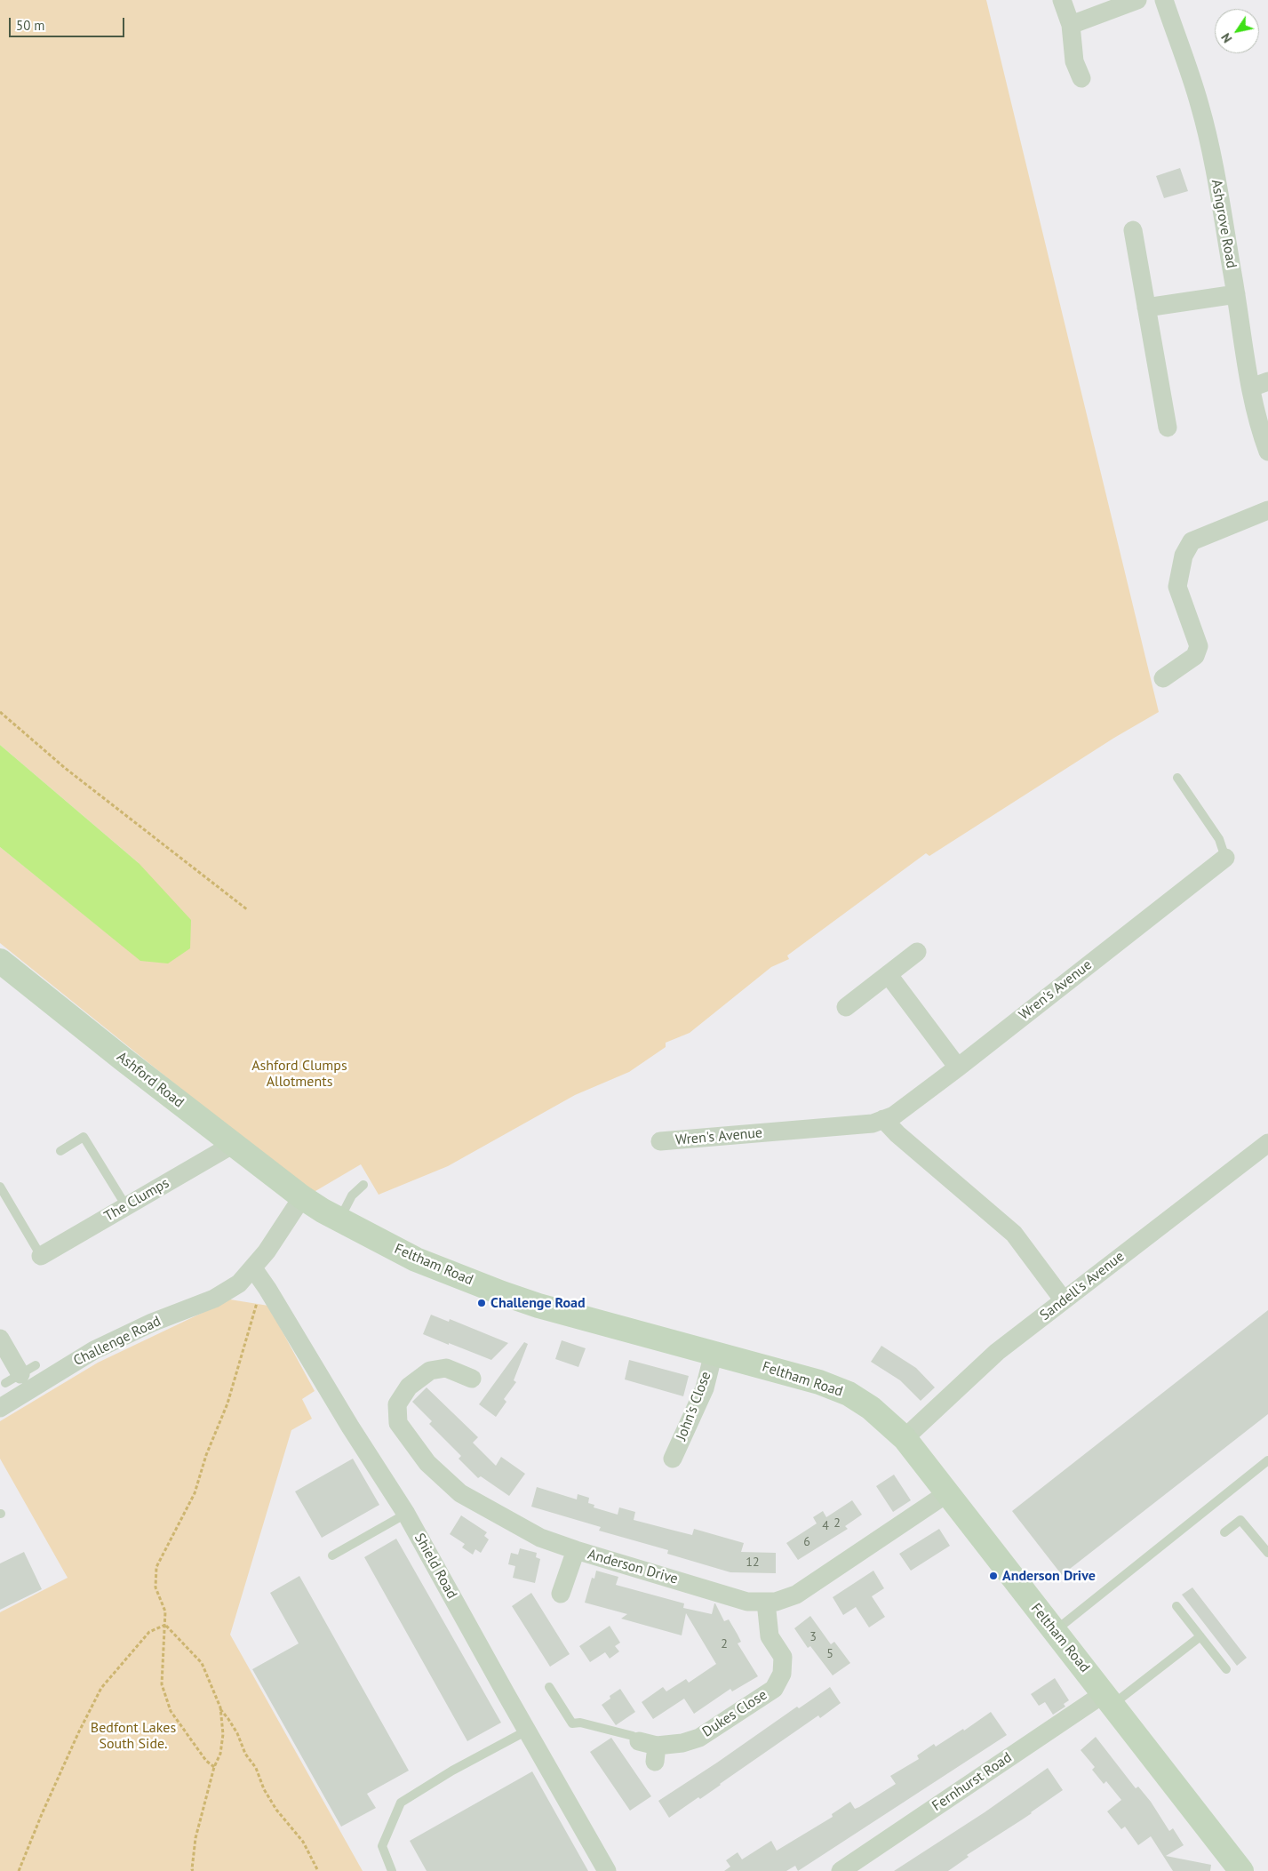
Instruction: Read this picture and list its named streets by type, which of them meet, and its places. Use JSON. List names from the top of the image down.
{
  "streets": {
    "main road": ["Ashford Road", "Feltham Road"],
    "street": [
      "Ashgrove Road",
      "Wren's Avenue",
      "The Clumps",
      "Sandell's Avenue",
      "Challenge Road",
      "John's Close",
      "Shield Road",
      "Anderson Drive",
      "Dukes Close",
      "Fernhurst Road"
    ]
  },
  "crossings": [
    ["Ashford Road", "The Clumps"],
    ["Ashford Road", "Feltham Road"],
    ["Ashford Road", "Challenge Road"],
    ["Feltham Road", "Sandell's Avenue"],
    ["Feltham Road", "Challenge Road"],
    ["Feltham Road", "John's Close"],
    ["Feltham Road", "Anderson Drive"],
    ["Feltham Road", "Fernhurst Road"],
    ["Challenge Road", "Shield Road"],
    ["Anderson Drive", "Dukes Close"]
  ],
  "parks": ["Ashford Clumps Allotments", "Bedfont Lakes South Side."],
  "places": ["Challenge Road", "Anderson Drive"],
  "house_numbers": [
    "2",
    "4",
    "6",
    "12",
    "3",
    "2",
    "5"
  ],
  "scale_bar": "50 m",
  "north": "bottom left"
}
